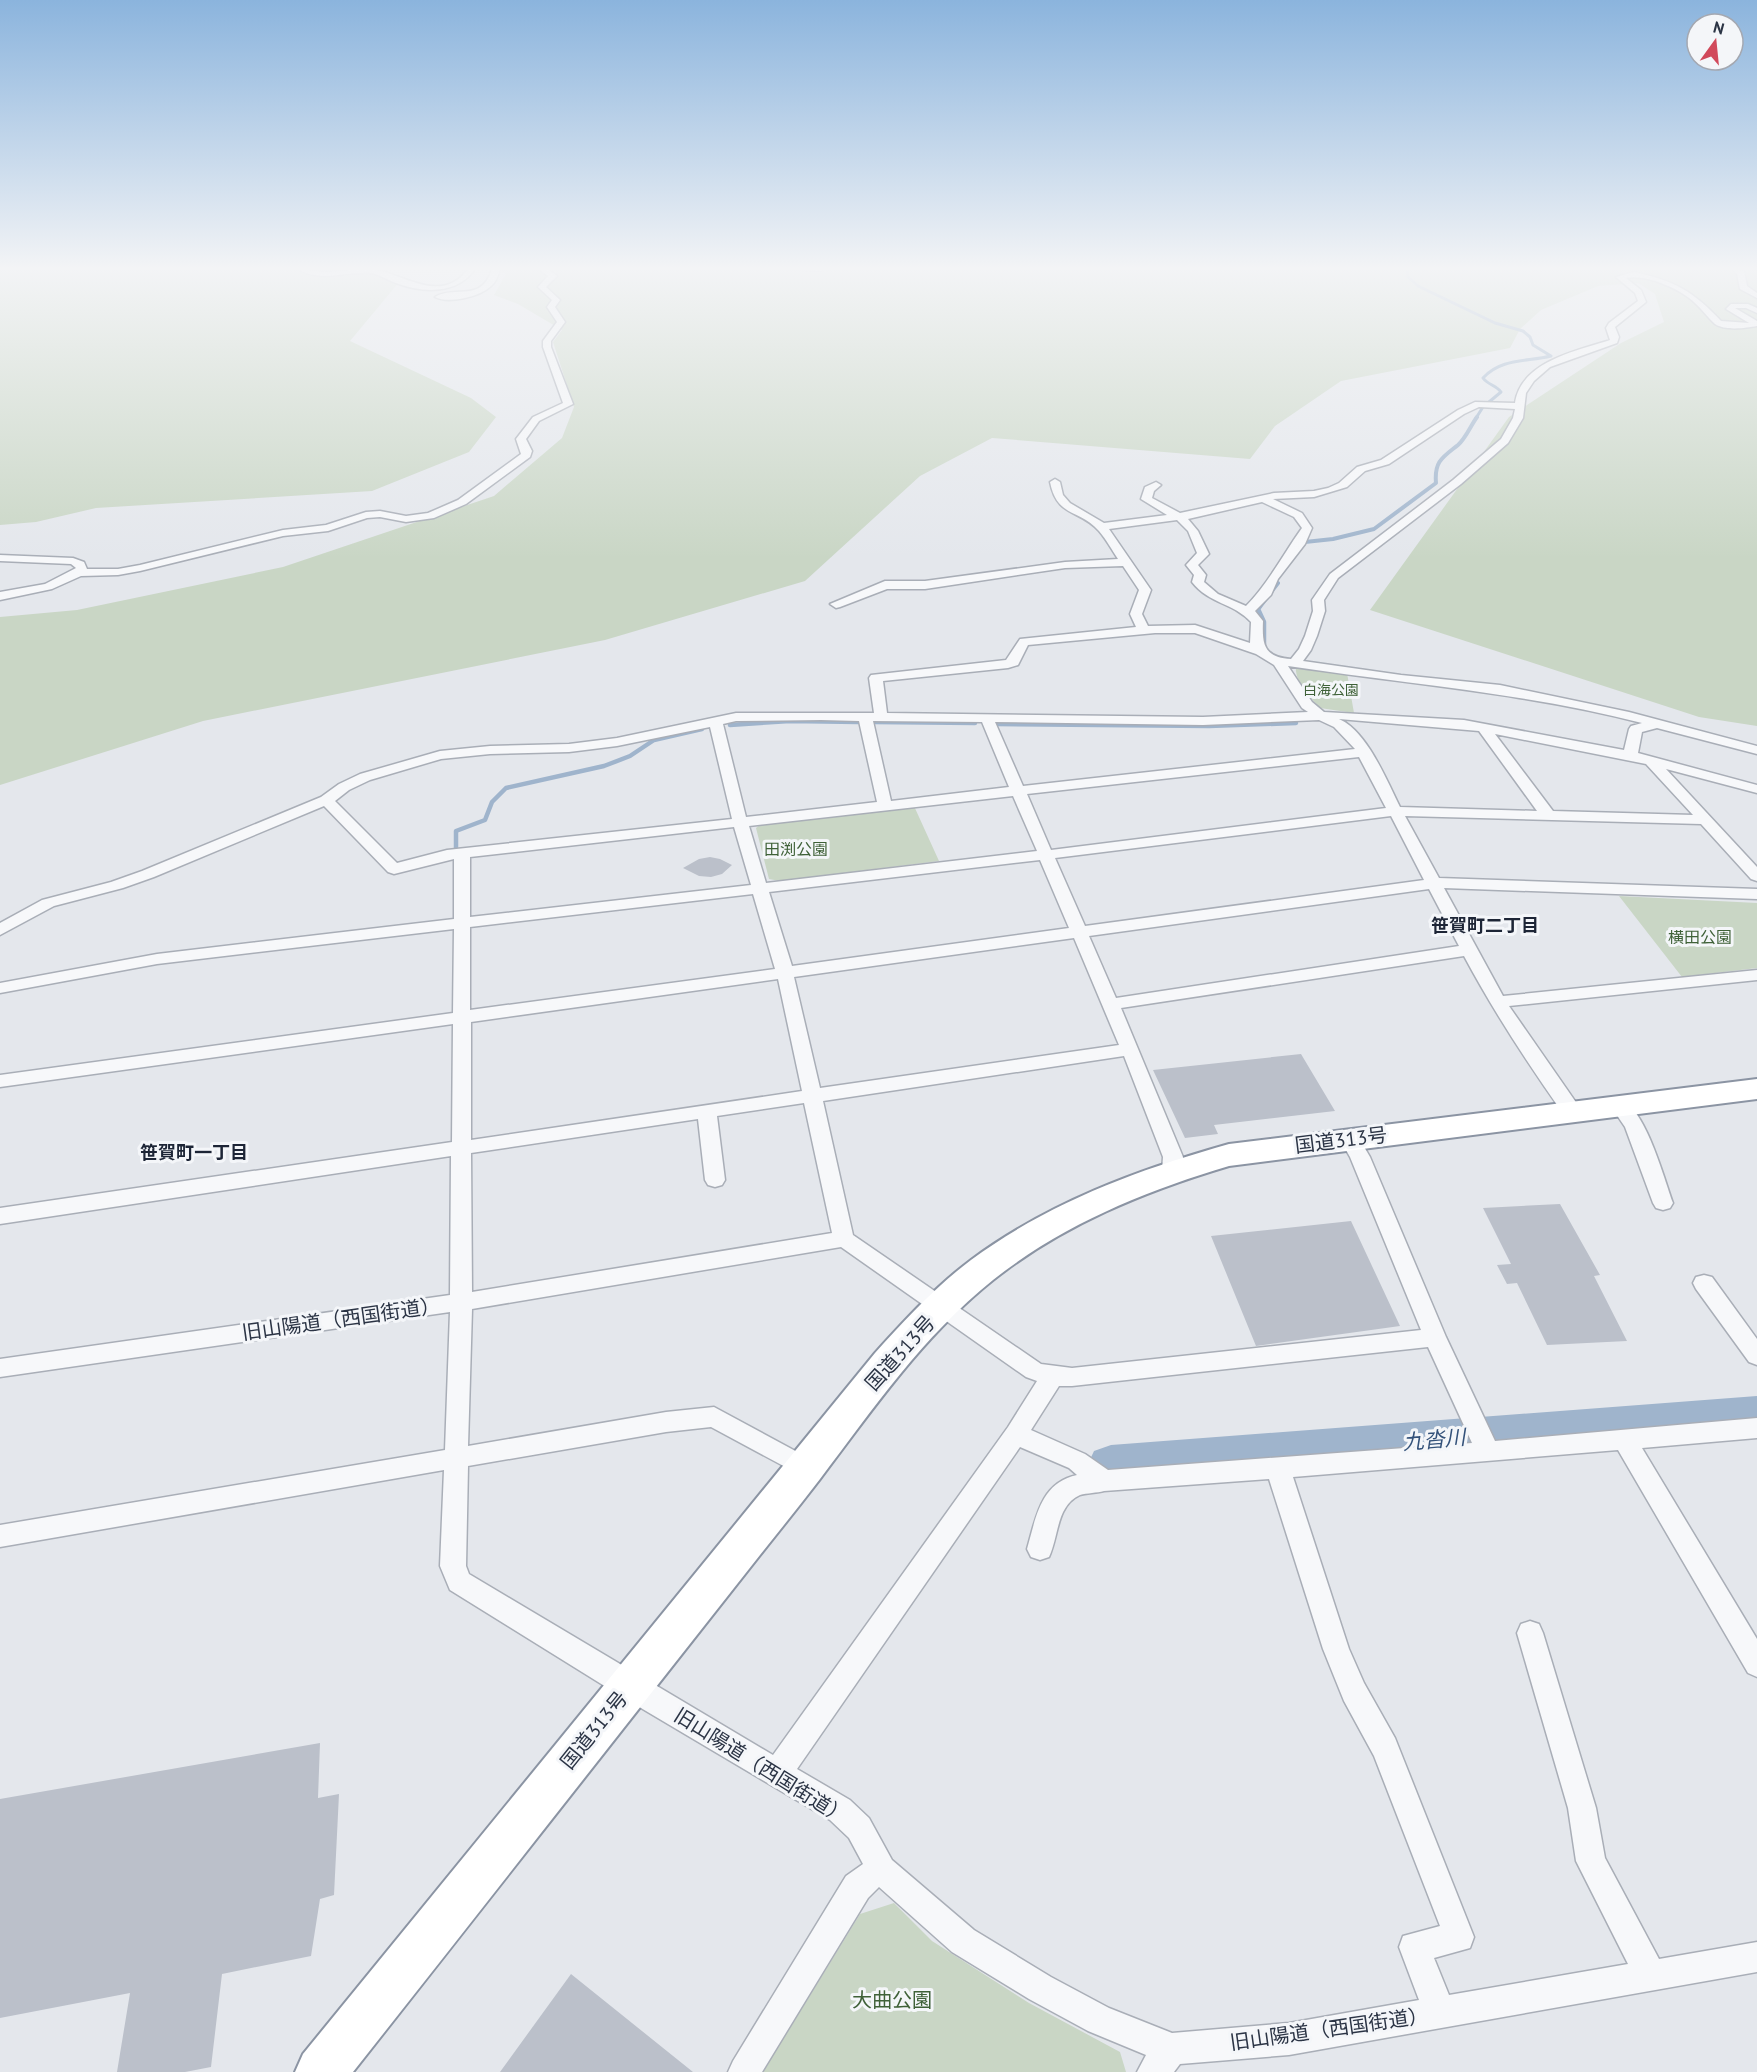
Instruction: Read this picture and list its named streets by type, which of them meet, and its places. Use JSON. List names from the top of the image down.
{
  "streets": {
    "highway": ["国道313号"],
    "street": ["旧山陽道（西国街道）"]
  },
  "crossings": [
    ["国道313号", "旧山陽道（西国街道）"]
  ],
  "districts": ["笹賀町二丁目", "笹賀町一丁目"],
  "water": ["九沓川"],
  "parks": [
    "白海公園",
    "田渕公園",
    "横田公園",
    "大曲公園"
  ],
  "north": "top"
}
